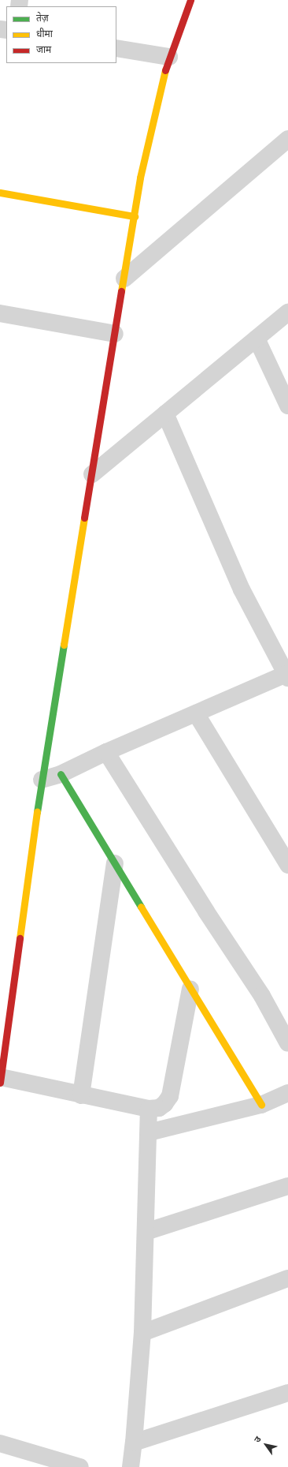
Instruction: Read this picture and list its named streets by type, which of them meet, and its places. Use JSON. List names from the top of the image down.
{
  "legend": ["तेज़", "धीमा", "जाम"],
  "north": "top left"
}
